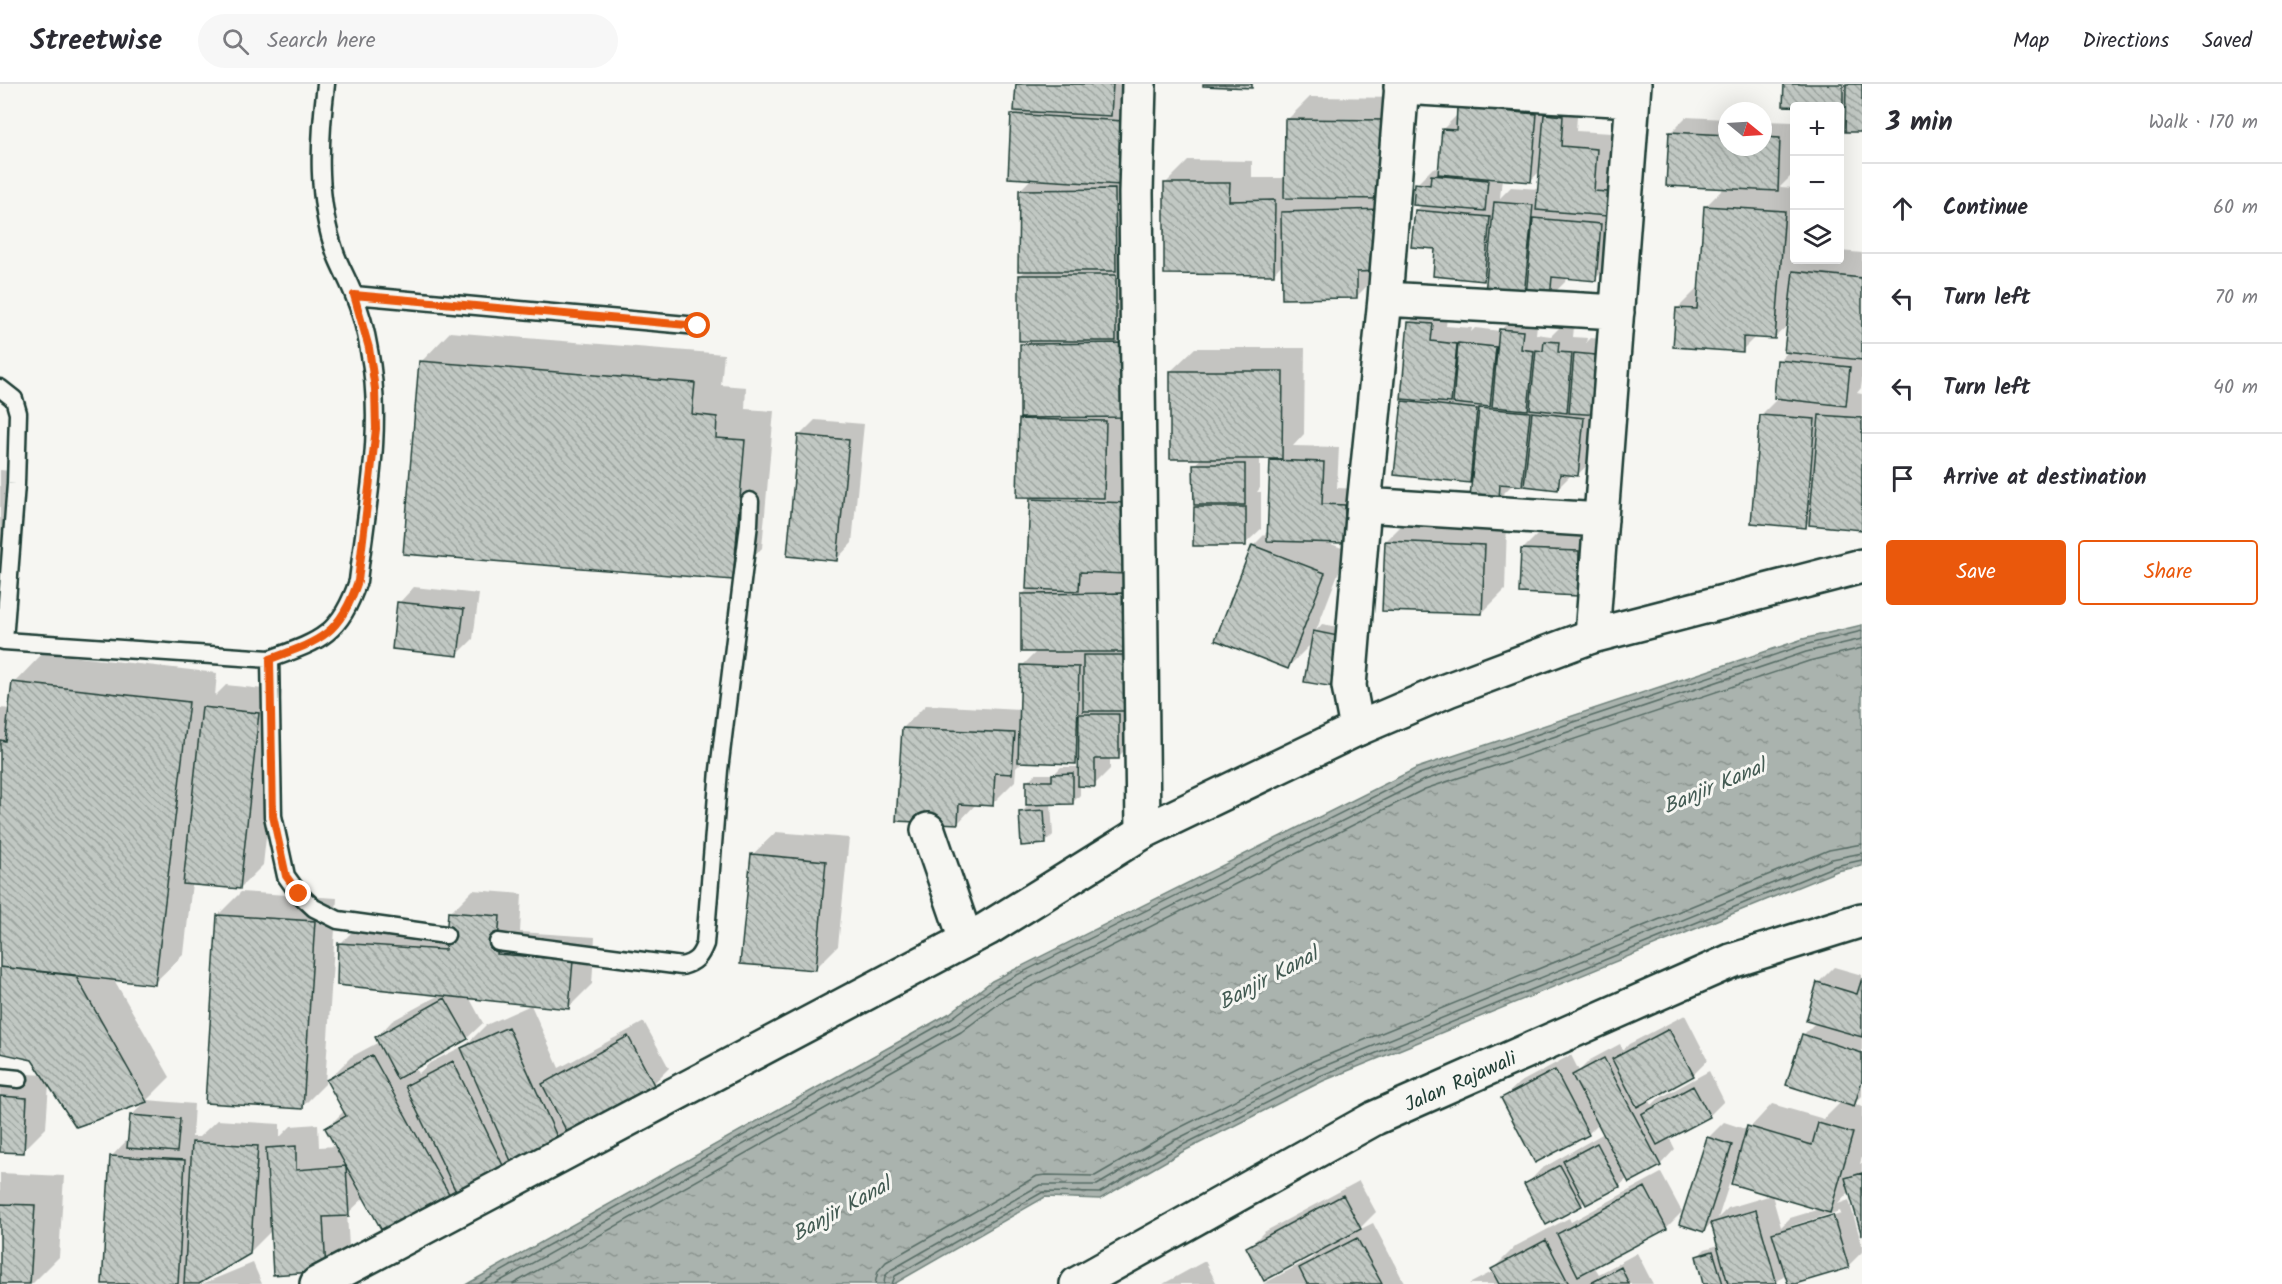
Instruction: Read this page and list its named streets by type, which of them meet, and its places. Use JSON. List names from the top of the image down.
{
  "streets": {
    "street": ["Jalan Rajawali"]
  },
  "water": ["Banjir Kanal"],
  "north": "right",
  "page": {
    "header": "Streetwise",
    "search": "Search here",
    "nav": ["Map", "Directions", "Saved"],
    "heading": ["3 min", "Walk · 170 m"],
    "map_buttons": ["+", "−"],
    "list": [
      ["Continue", "60 m"],
      ["Turn left", "70 m"],
      ["Turn left", "40 m"],
      "Arrive at destination"
    ],
    "buttons": ["Save", "Share"]
  }
}
